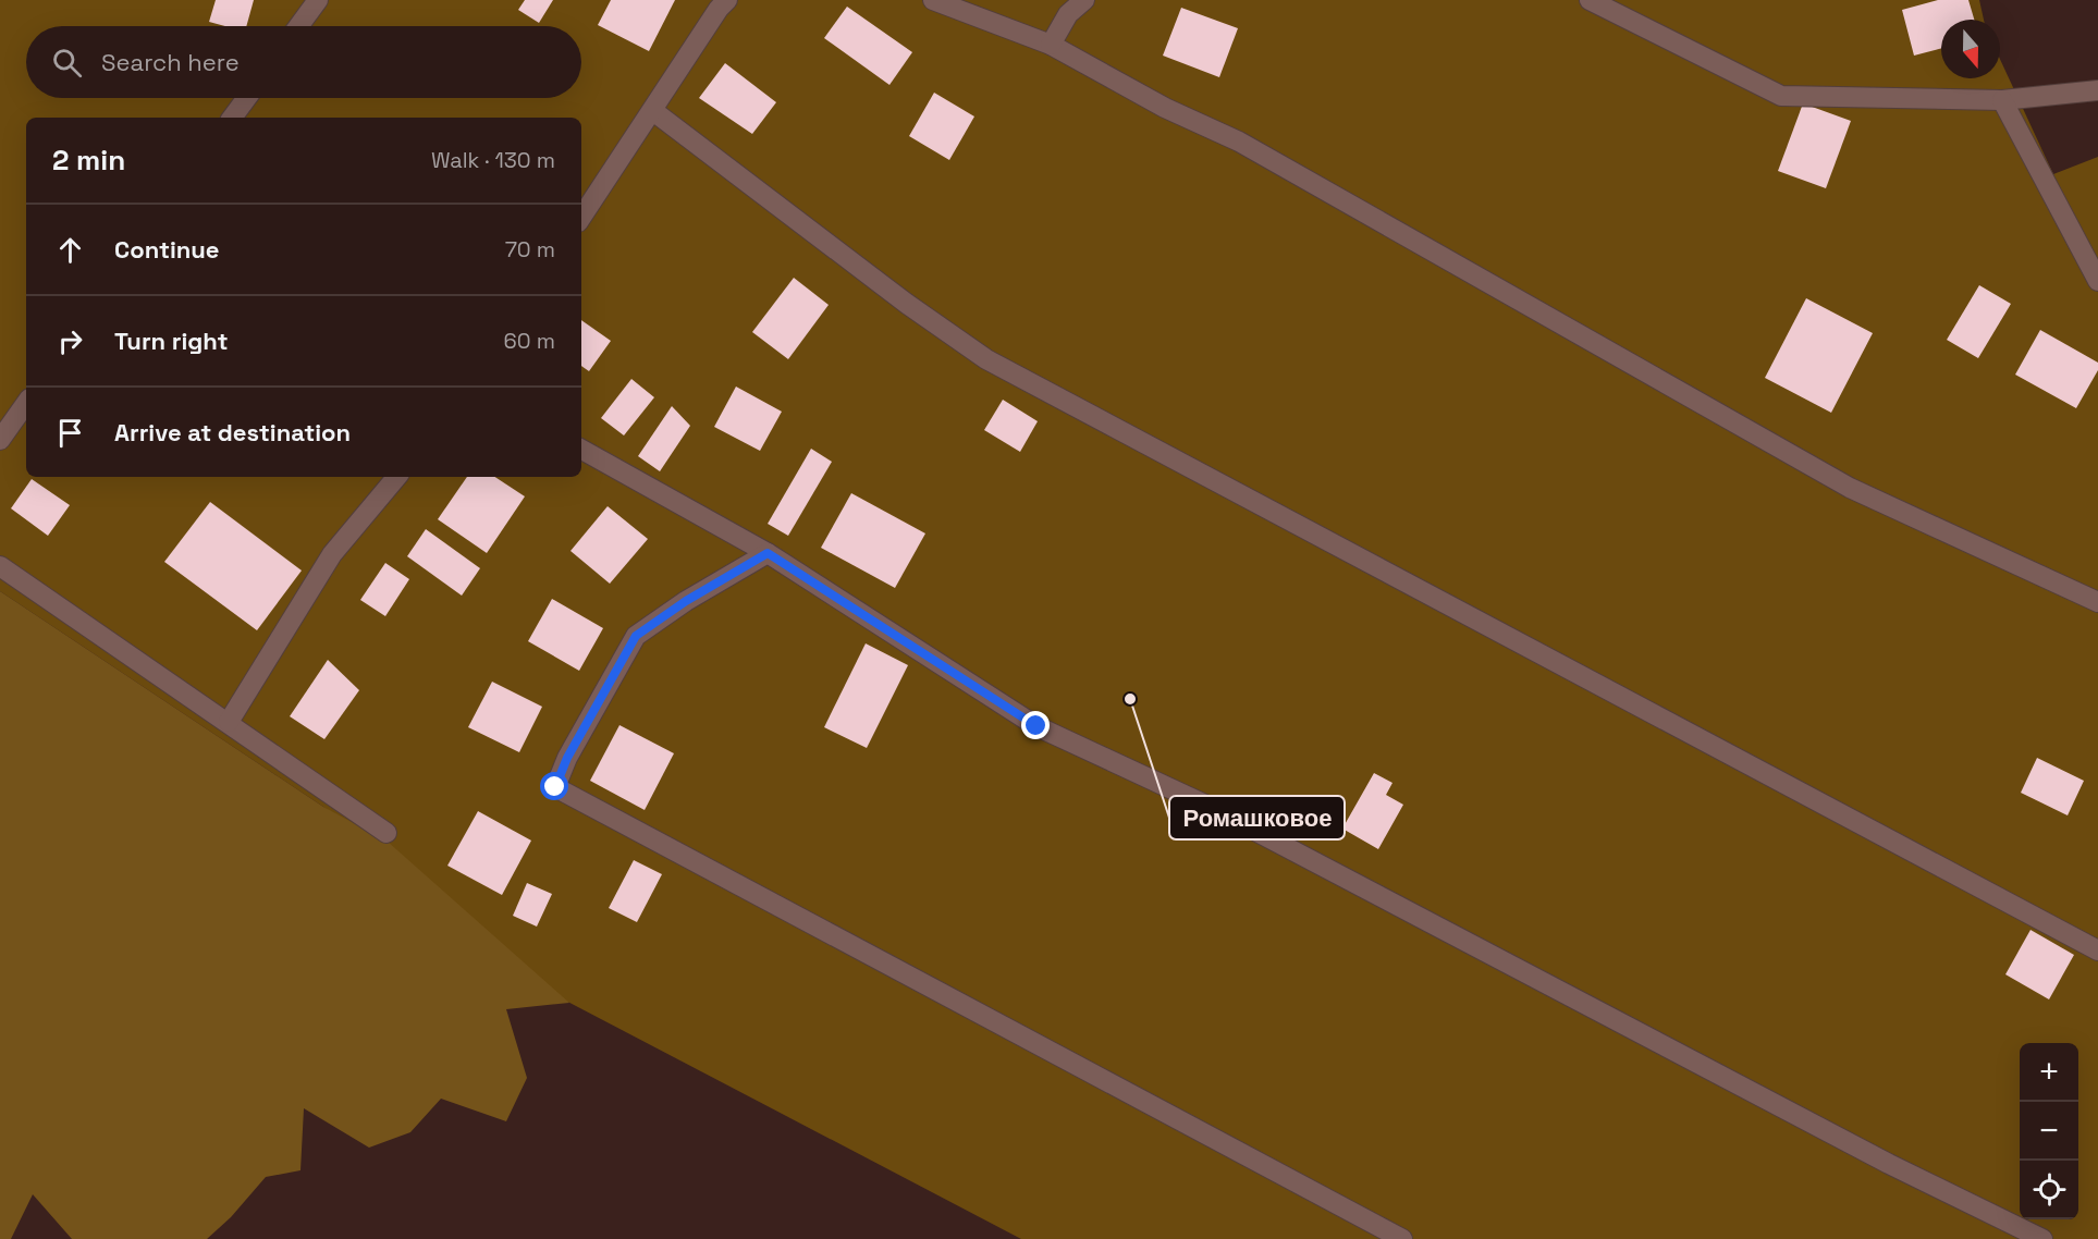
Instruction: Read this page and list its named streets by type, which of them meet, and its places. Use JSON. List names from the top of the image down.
{
  "places": ["Ромашковое"],
  "north": "bottom",
  "page": {
    "search": "Search here",
    "heading": ["2 min", "Walk · 130 m"],
    "list": [
      ["Continue", "70 m"],
      ["Turn right", "60 m"],
      "Arrive at destination"
    ],
    "map_buttons": ["+", "−"]
  }
}
